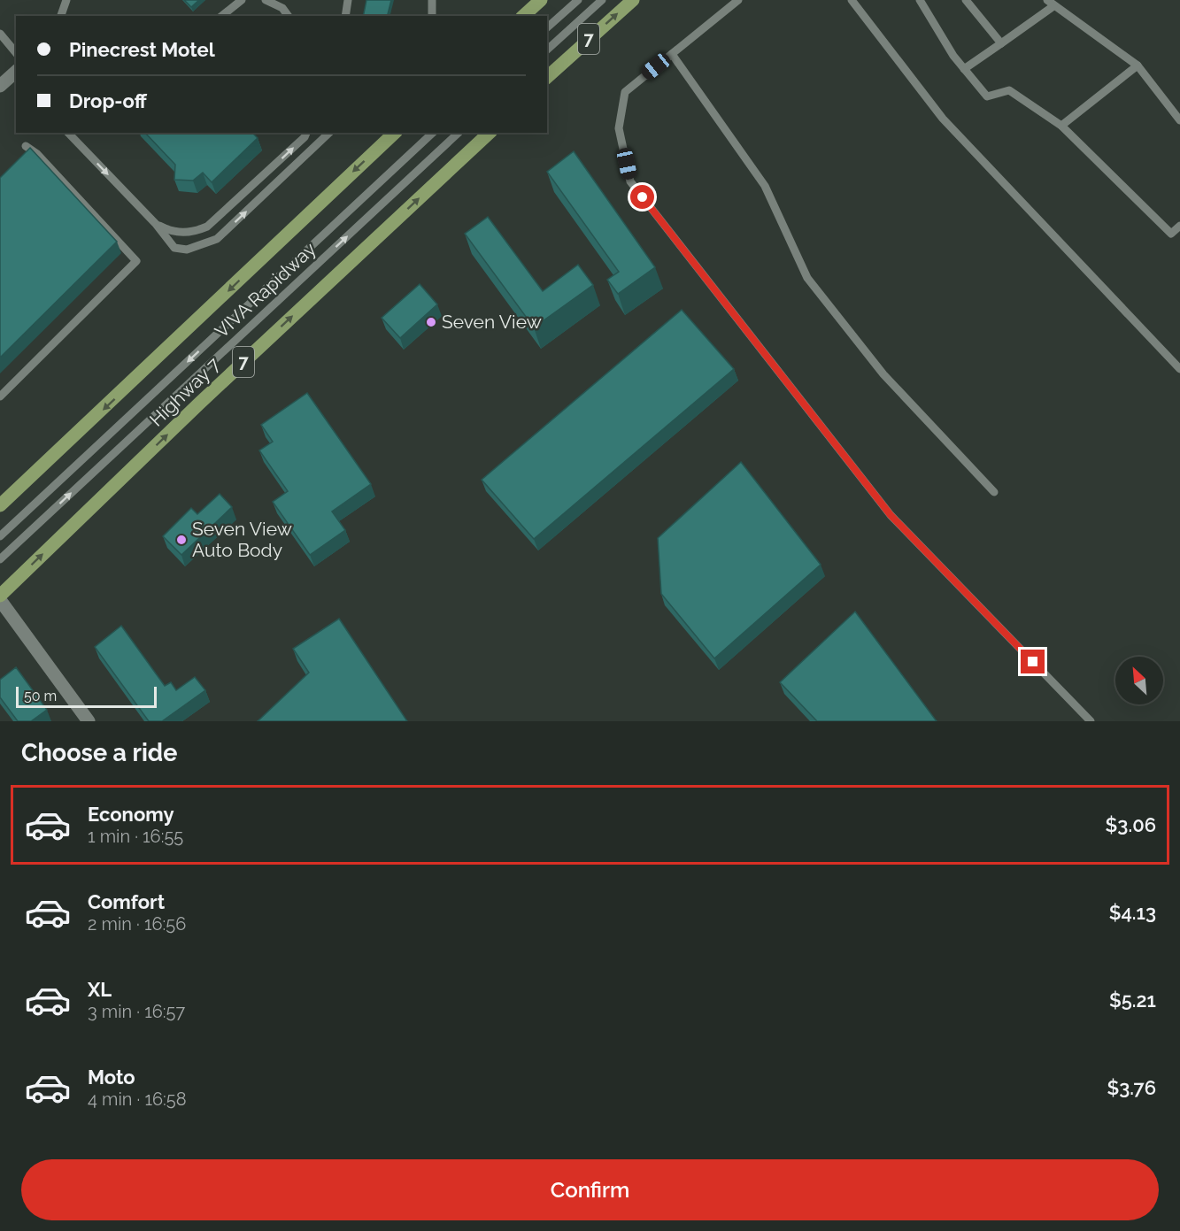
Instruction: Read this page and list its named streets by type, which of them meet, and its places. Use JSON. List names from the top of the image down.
{
  "streets": {
    "main road": ["7", "Highway 7"],
    "lane": ["VIVA Rapidway"]
  },
  "places": ["Seven View", "Seven View Auto Body"],
  "scale_bar": "50 m",
  "north": "top left",
  "page": {
    "banner": ["Pinecrest Motel", "Drop-off"],
    "scale": "50 m",
    "heading": "Choose a ride",
    "list": [
      {
        "name": "Economy",
        "note": "1 min · 16:55",
        "value": "$3.06"
      },
      {
        "name": "Comfort",
        "note": "2 min · 16:56",
        "value": "$4.13"
      },
      {
        "name": "XL",
        "note": "3 min · 16:57",
        "value": "$5.21"
      },
      {
        "name": "Moto",
        "note": "4 min · 16:58",
        "value": "$3.76"
      }
    ],
    "buttons": "Confirm"
  }
}
